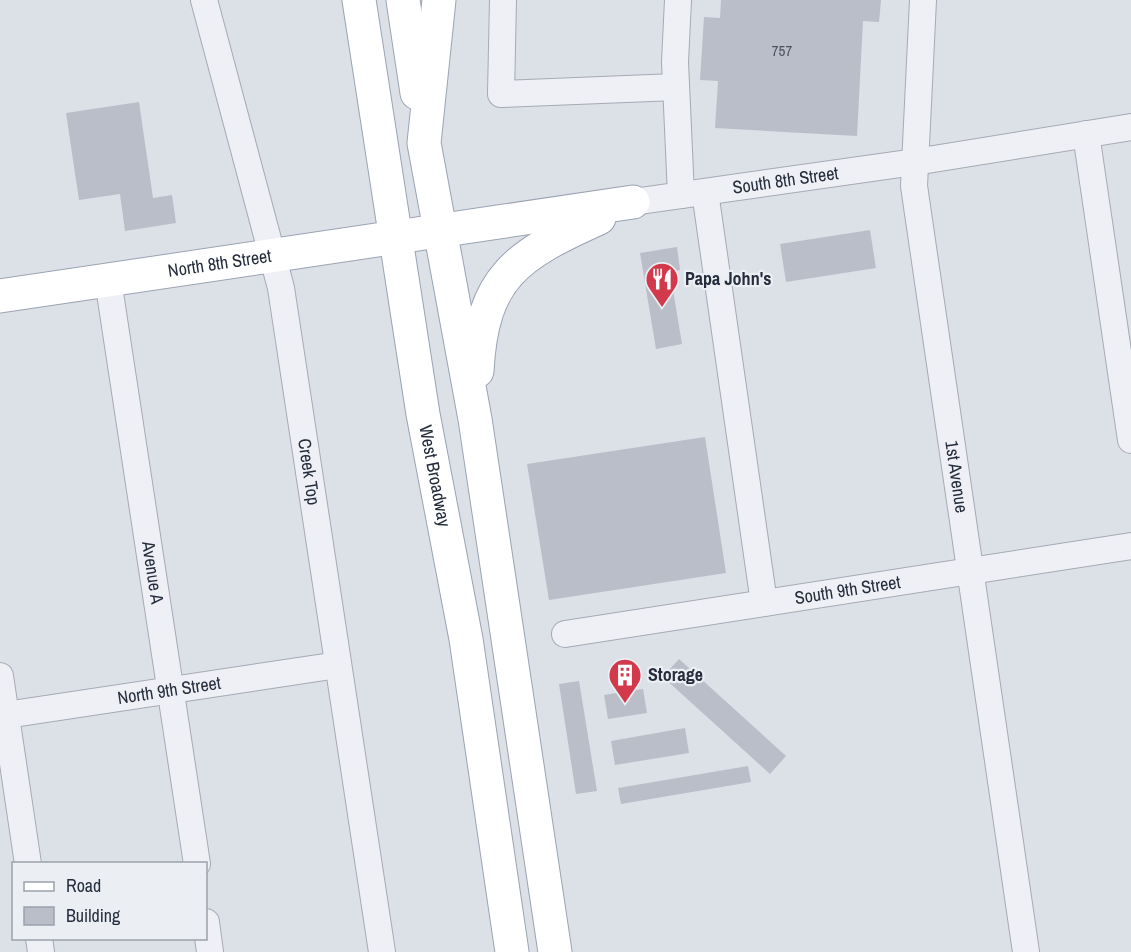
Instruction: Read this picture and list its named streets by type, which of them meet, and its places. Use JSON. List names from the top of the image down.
{
  "streets": {
    "main road": ["South 8th Street", "North 8th Street", "West Broadway"],
    "street": [
      "Creek Top",
      "1st Avenue",
      "Avenue A",
      "South 9th Street",
      "North 9th Street"
    ]
  },
  "crossings": [
    ["South 8th Street", "North 8th Street"],
    ["South 8th Street", "1st Avenue"],
    ["North 8th Street", "Creek Top"],
    ["North 8th Street", "West Broadway"],
    ["North 8th Street", "Avenue A"],
    ["Creek Top", "North 9th Street"],
    ["1st Avenue", "South 9th Street"],
    ["Avenue A", "North 9th Street"]
  ],
  "places": {
    "restaurant": ["Papa John's"],
    "building": ["Storage"]
  },
  "house_numbers": ["757"],
  "legend": ["Road", "Building"]
}
